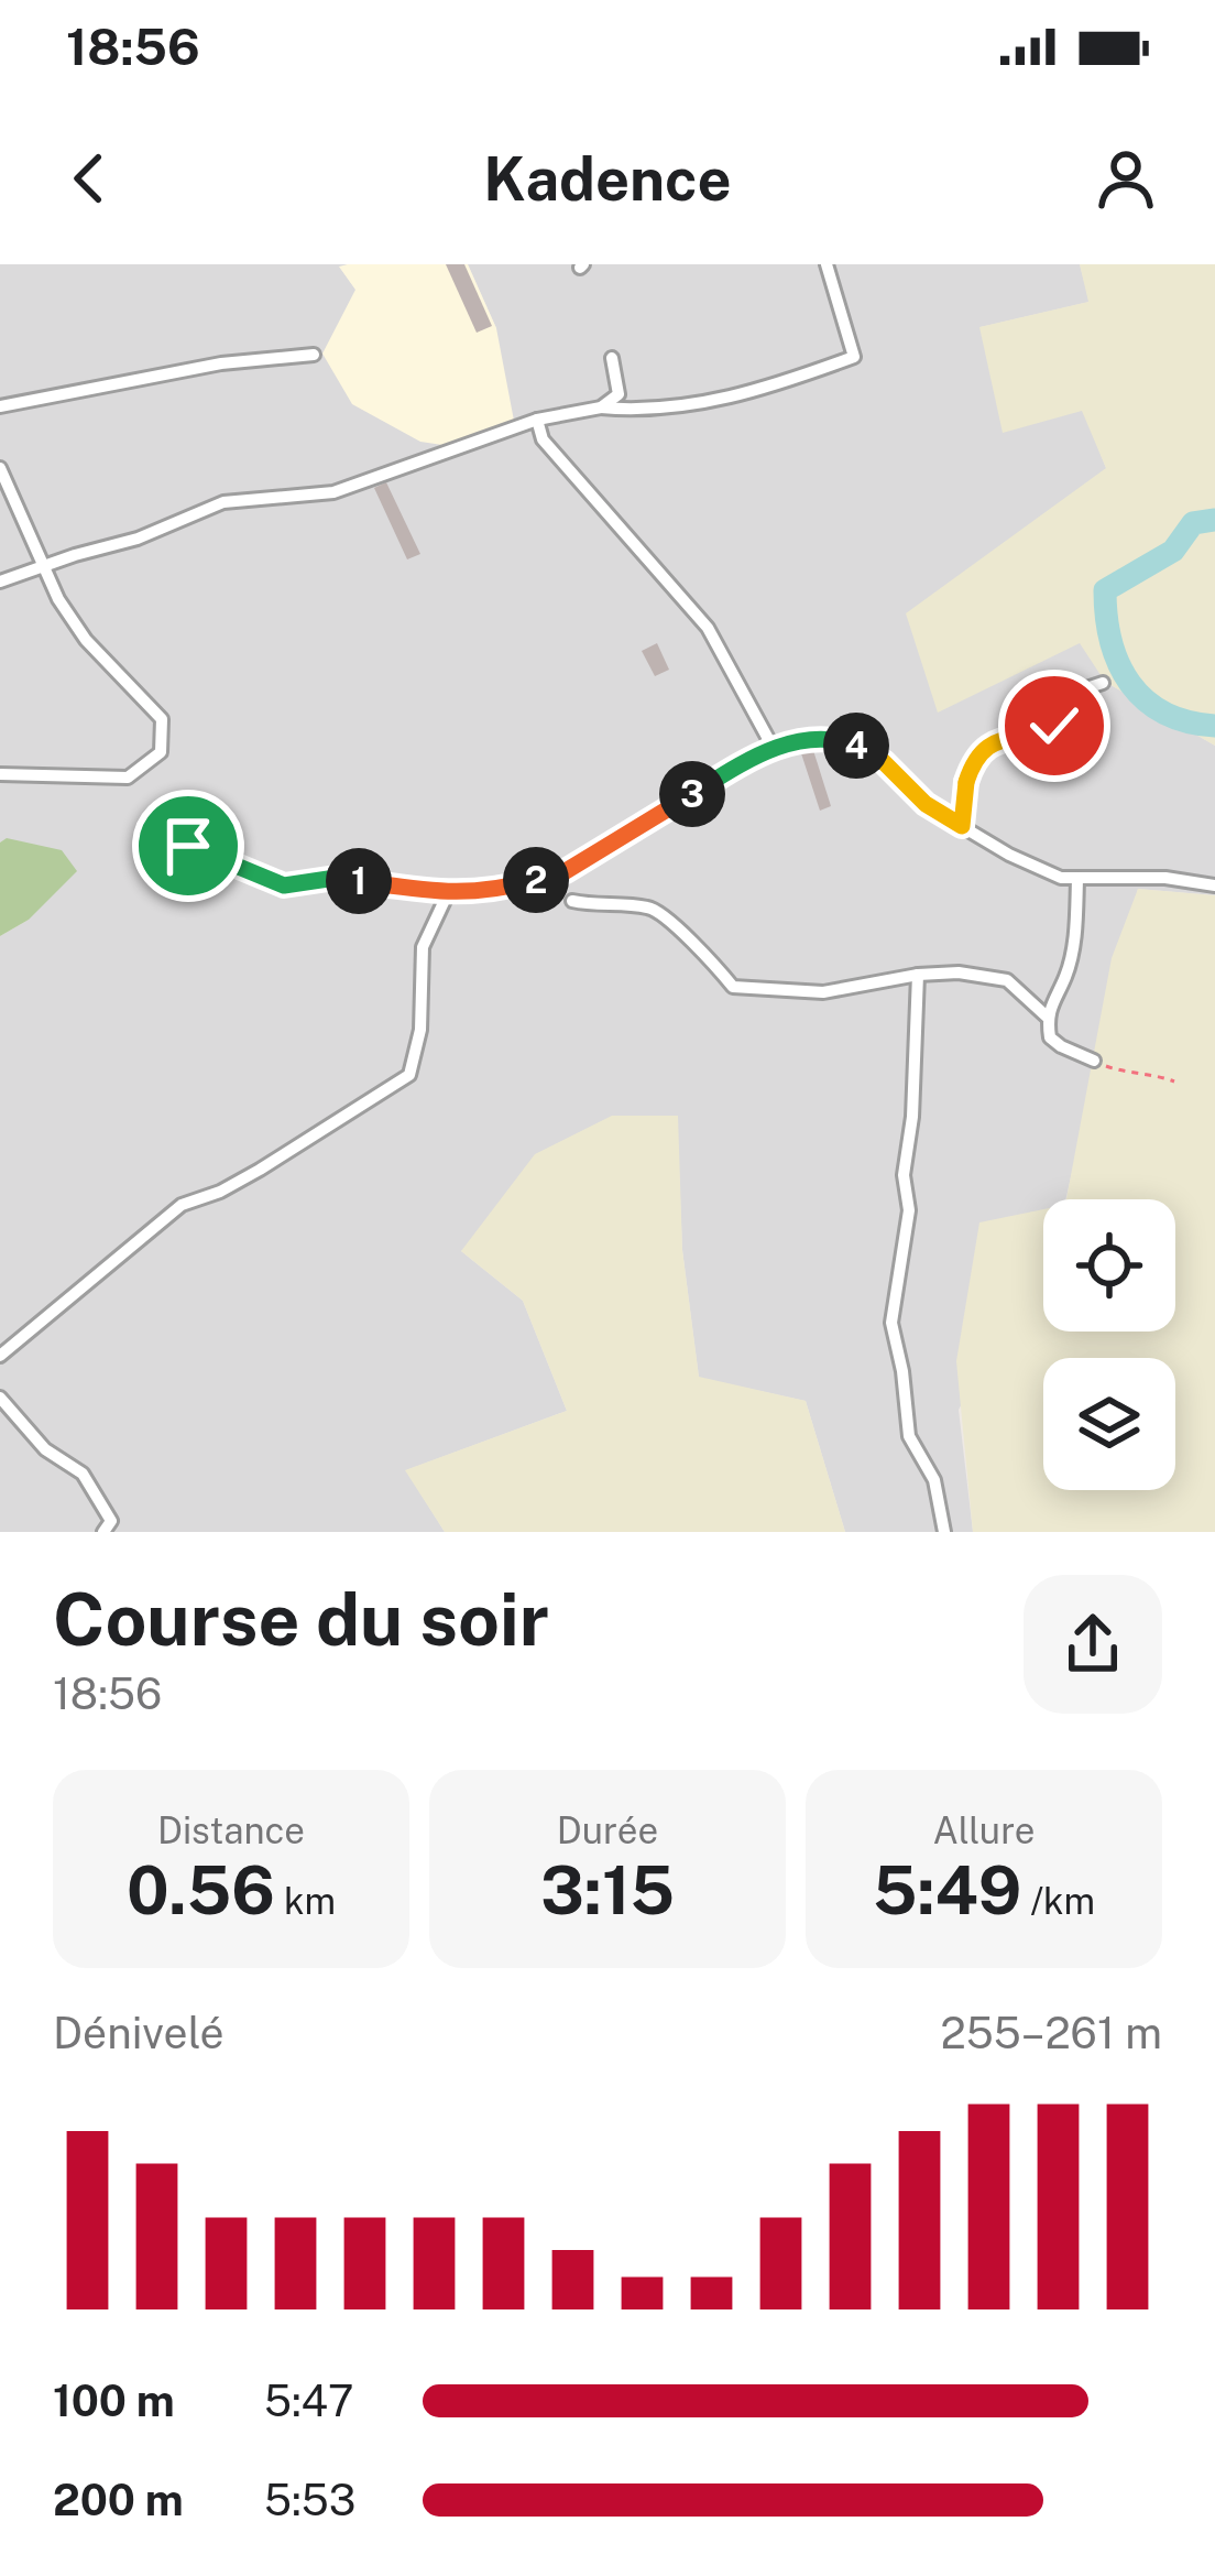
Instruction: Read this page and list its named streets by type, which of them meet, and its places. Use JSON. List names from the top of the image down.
{
  "page": {
    "status": "18:56",
    "header": "Kadence",
    "pins": [
      "4",
      "3",
      "2",
      "1"
    ],
    "heading": ["Course du soir", "18:56"],
    "stats": [
      ["Distance", "0.56 km"],
      ["Durée", "3:15"],
      ["Allure", "5:49 /km"]
    ],
    "chart": ["Dénivelé", "255–261 m"],
    "list": [
      {
        "name": "100 m",
        "note": "5:47"
      },
      {
        "name": "200 m",
        "note": "5:53"
      }
    ]
  }
}
